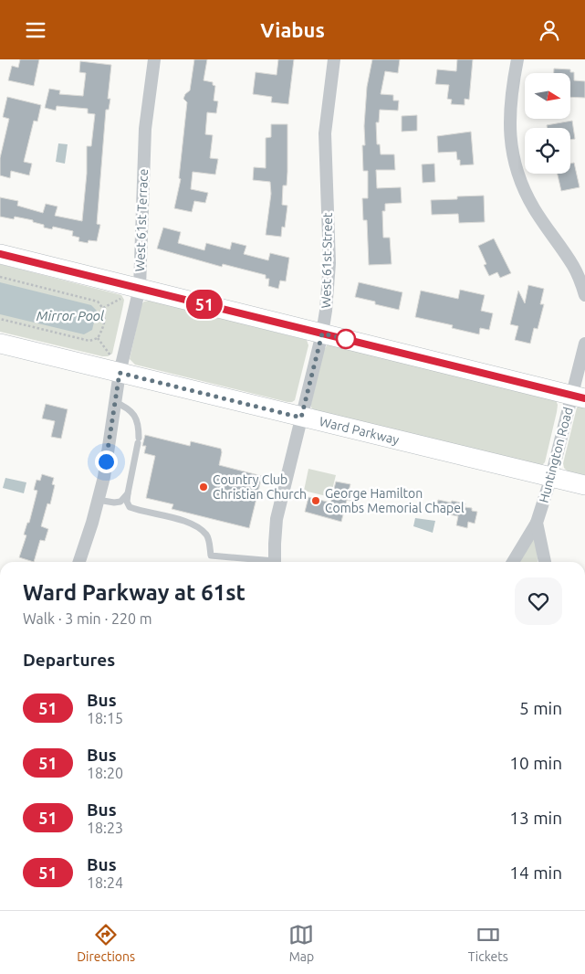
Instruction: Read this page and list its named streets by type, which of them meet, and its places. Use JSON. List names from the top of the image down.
{
  "streets": {
    "main road": ["Ward Parkway"],
    "street": ["West 61st Terrace", "West 61st Street", "Huntington Road"]
  },
  "crossings": [
    ["West 61st Terrace", "Ward Parkway"],
    ["West 61st Street", "Ward Parkway"],
    ["Ward Parkway", "Huntington Road"]
  ],
  "water": ["Mirror Pool"],
  "places": ["Country Club Christian Church", "George Hamilton Combs Memorial Chapel"],
  "lines": ["bus line 51"],
  "north": "right",
  "page": {
    "header": "Viabus",
    "on_map": "51",
    "heading": [
      ["Ward Parkway at 61st", "Walk · 3 min · 220 m"],
      "Departures"
    ],
    "list": [
      {
        "mark": "51",
        "name": "Bus",
        "note": "18:15",
        "value": "5 min"
      },
      {
        "mark": "51",
        "name": "Bus",
        "note": "18:20",
        "value": "10 min"
      },
      {
        "mark": "51",
        "name": "Bus",
        "note": "18:23",
        "value": "13 min"
      },
      {
        "mark": "51",
        "name": "Bus",
        "note": "18:24",
        "value": "14 min"
      }
    ],
    "tabs": ["Directions", "Map", "Tickets"]
  }
}
